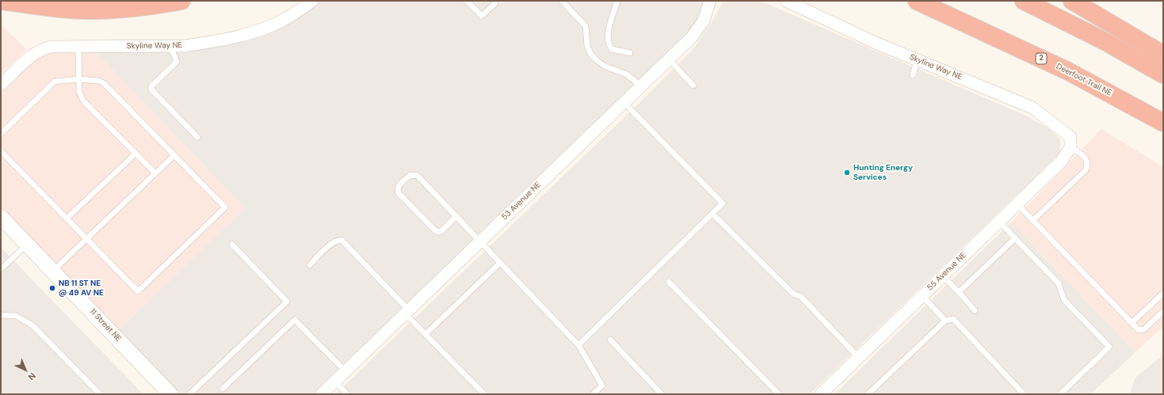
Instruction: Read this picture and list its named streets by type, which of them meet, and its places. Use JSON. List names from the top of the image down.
{
  "streets": {
    "highway": ["2", "Deerfoot Trail NE"],
    "street": [
      "Skyline Way NE",
      "53 Avenue NE",
      "55 Avenue NE",
      "11 Street NE"
    ]
  },
  "crossings": [
    ["Skyline Way NE", "55 Avenue NE"]
  ],
  "places": ["Hunting Energy Services", "NB 11 ST NE @ 49 AV NE"],
  "north": "bottom right"
}
